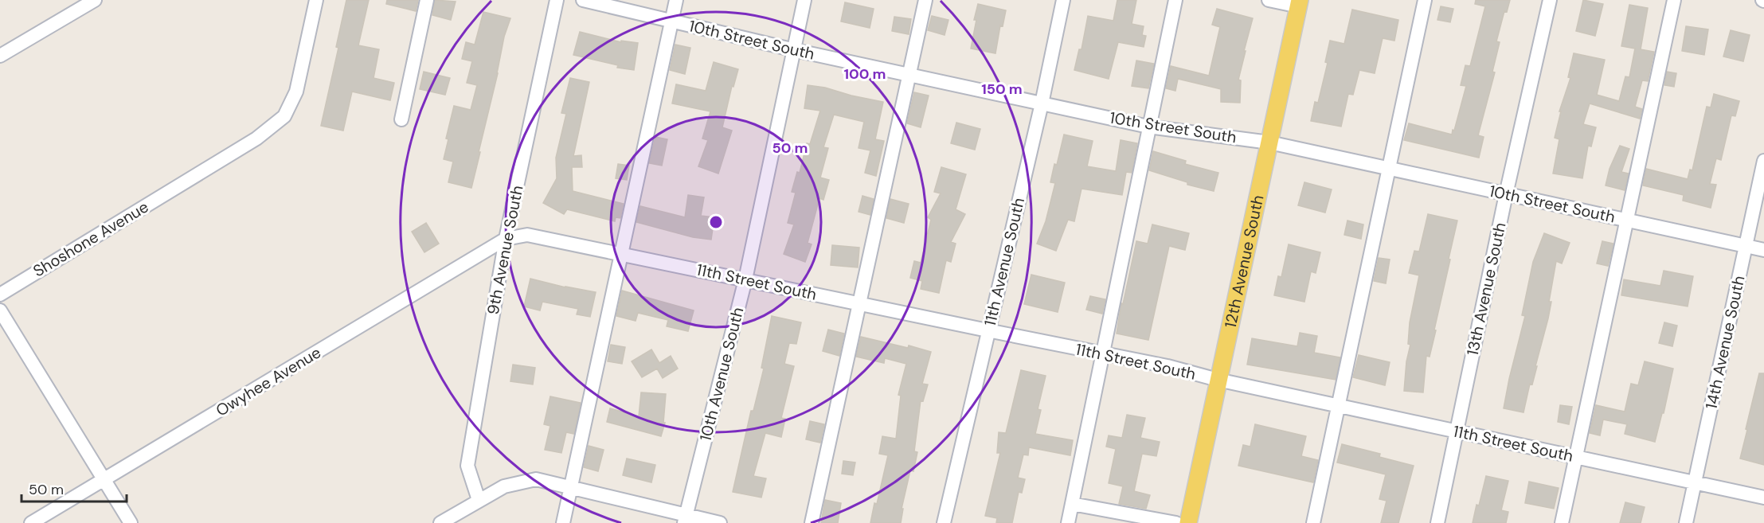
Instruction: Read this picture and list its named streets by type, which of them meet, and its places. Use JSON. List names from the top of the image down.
{
  "streets": {
    "main road": ["12th Avenue South"],
    "street": [
      "10th Street South",
      "Shoshone Avenue",
      "9th Avenue South",
      "11th Avenue South",
      "11th Street South",
      "13th Avenue South",
      "14th Avenue South",
      "10th Avenue South",
      "Owyhee Avenue"
    ]
  },
  "crossings": [
    ["10th Street South", "12th Avenue South"],
    ["10th Street South", "11th Avenue South"],
    ["10th Street South", "13th Avenue South"],
    ["10th Street South", "14th Avenue South"],
    ["10th Street South", "10th Avenue South"],
    ["9th Avenue South", "11th Street South"],
    ["9th Avenue South", "Owyhee Avenue"],
    ["12th Avenue South", "11th Street South"],
    ["11th Avenue South", "11th Street South"],
    ["11th Street South", "13th Avenue South"],
    ["11th Street South", "14th Avenue South"],
    ["11th Street South", "10th Avenue South"],
    ["11th Street South", "Owyhee Avenue"]
  ],
  "scale_bar": "50 m",
  "rings": ["100 m", "150 m", "50 m"]
}
